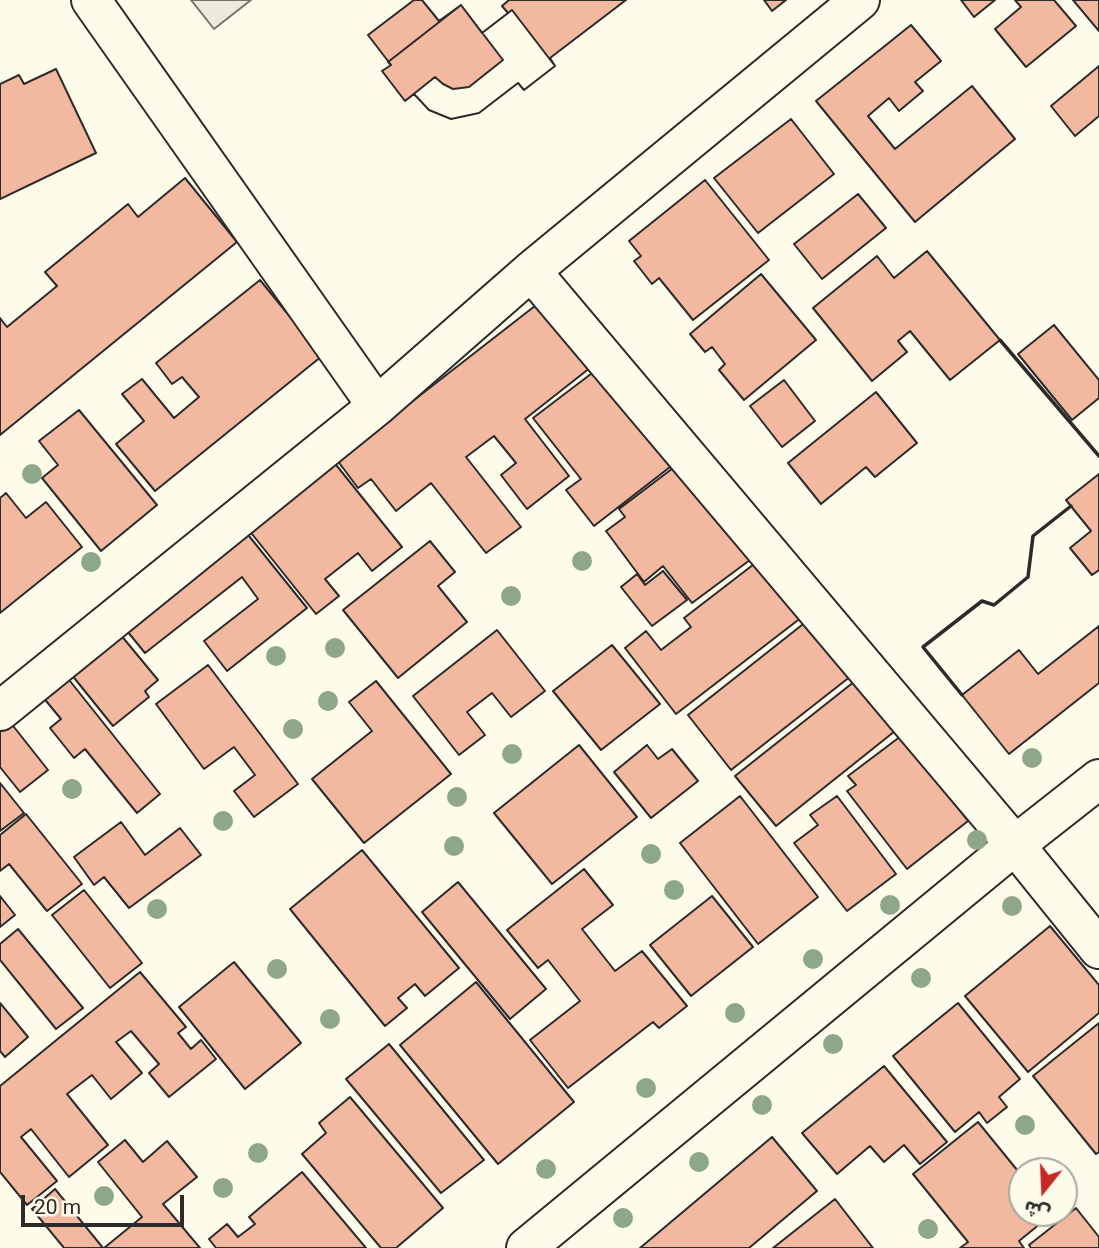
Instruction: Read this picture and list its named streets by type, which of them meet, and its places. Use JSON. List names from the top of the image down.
{
  "scale_bar": "20 m",
  "north": "bottom"
}
